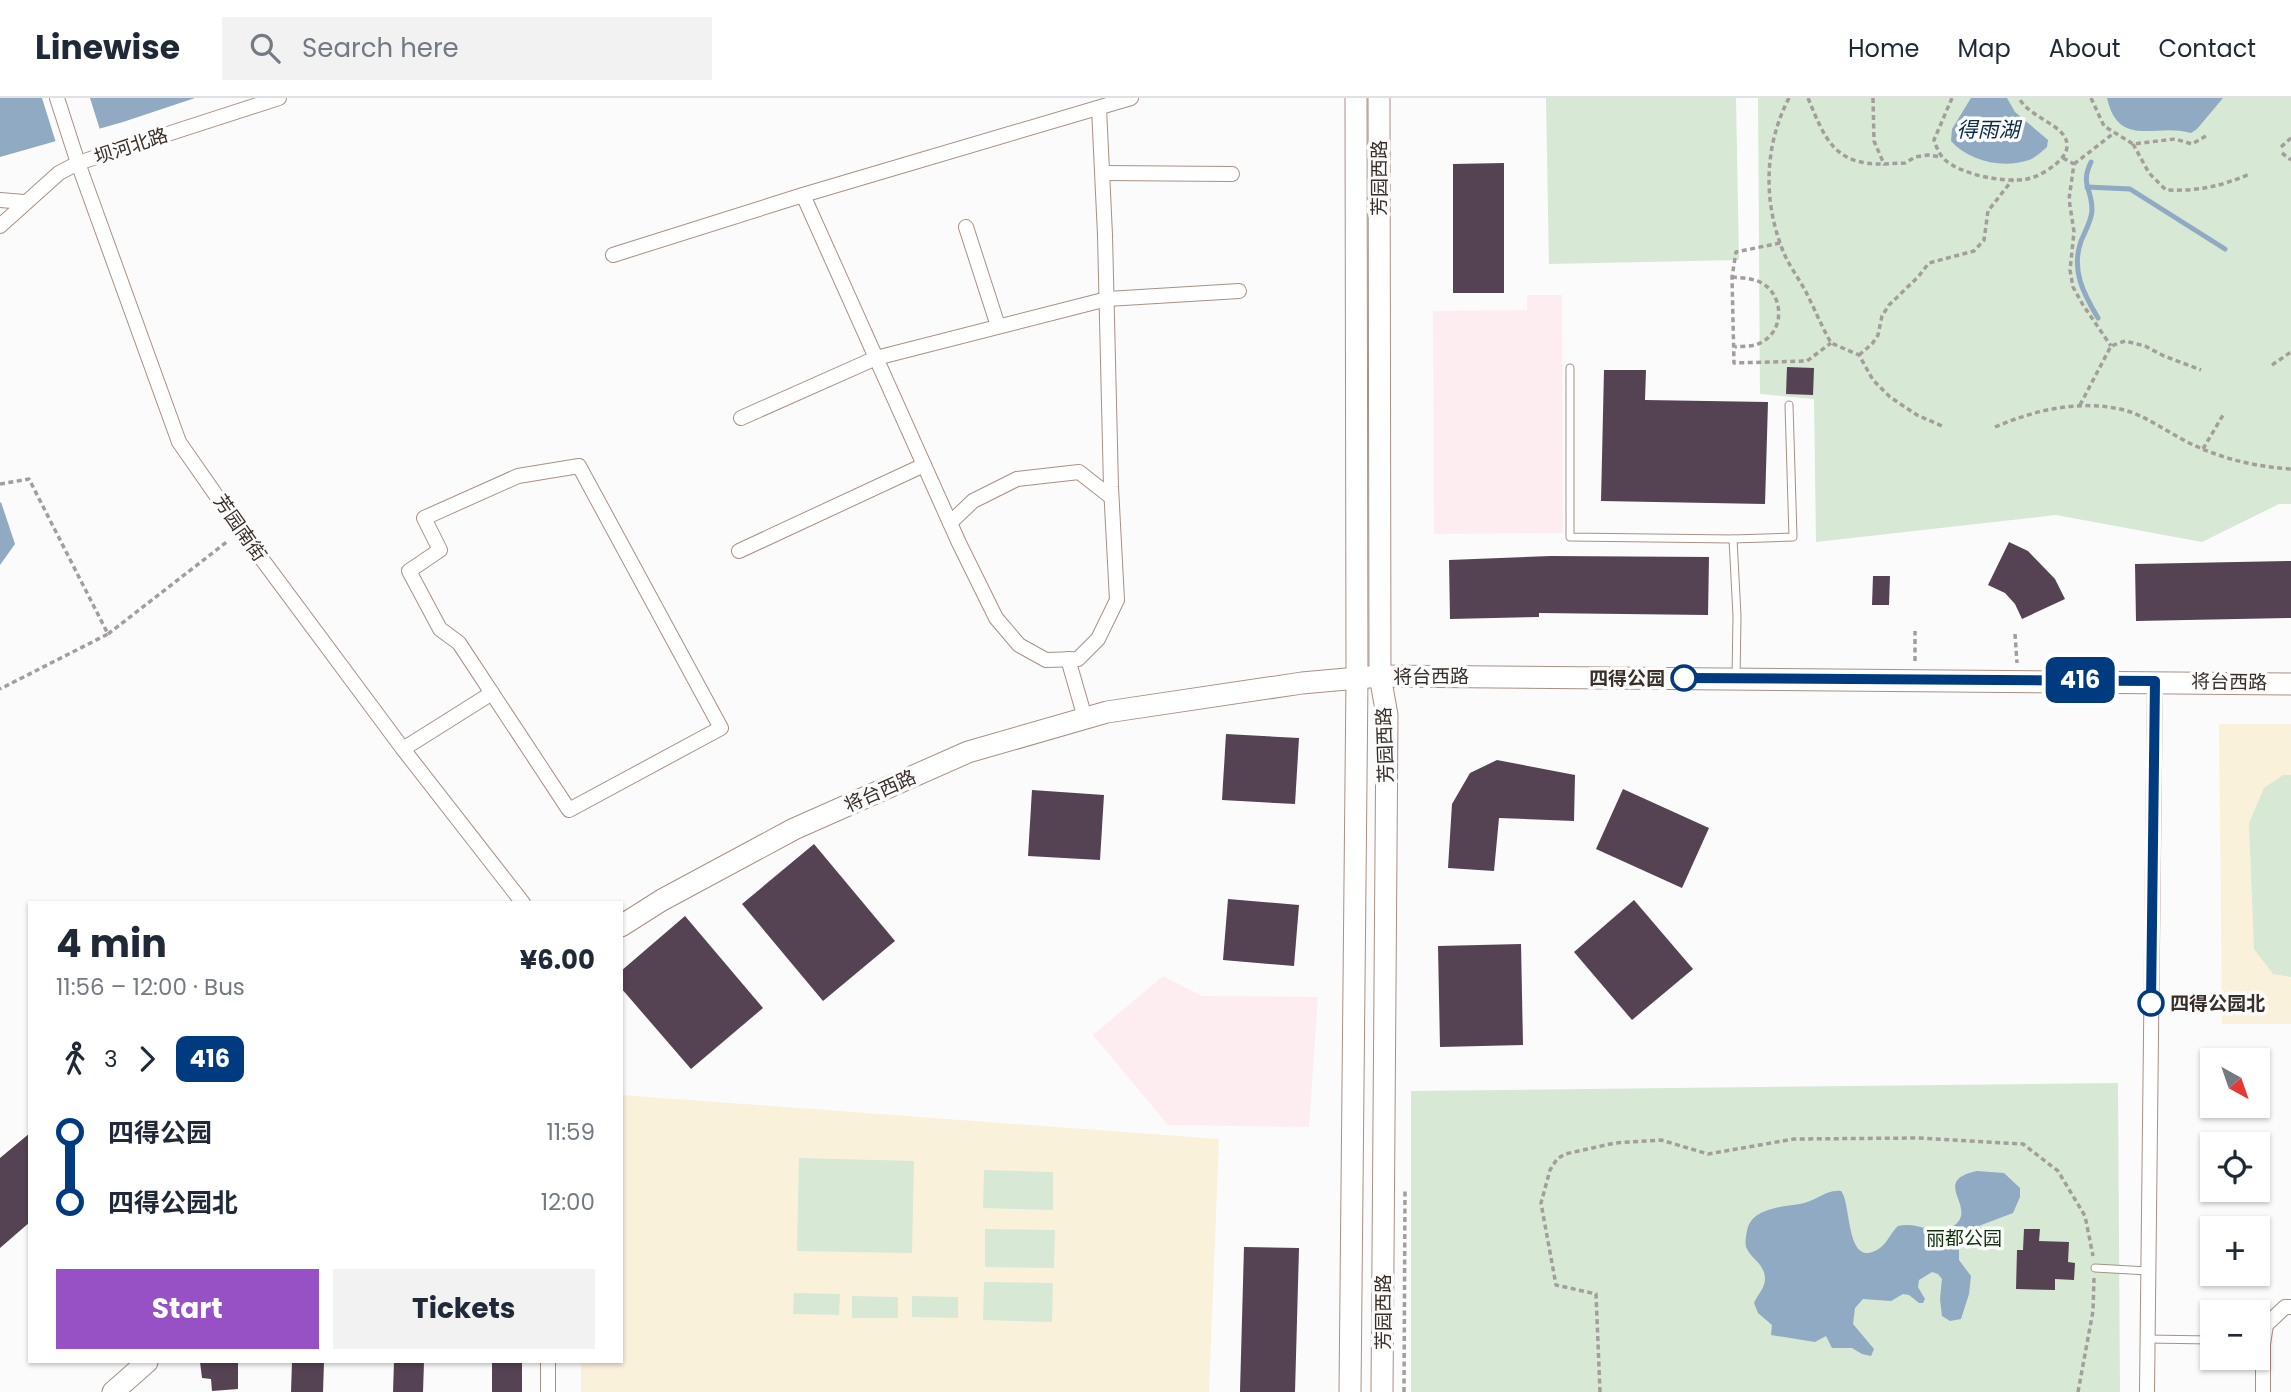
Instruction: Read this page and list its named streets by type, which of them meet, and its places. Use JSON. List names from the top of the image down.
{
  "streets": {
    "main road": ["芳园西路", "将台西路"],
    "street": ["坝河北路", "芳园南街"]
  },
  "crossings": [
    ["坝河北路", "芳园南街"],
    ["芳园西路", "将台西路"]
  ],
  "water": ["得雨湖"],
  "parks": ["丽都公园"],
  "places": ["四得公园", "四得公园北"],
  "lines": ["bus line 416"],
  "north": "bottom right",
  "page": {
    "header": "Linewise",
    "search": "Search here",
    "nav": [
      "Home",
      "Map",
      "About",
      "Contact"
    ],
    "on_map": "416",
    "heading": ["4 min", "11:56 – 12:00 · Bus", "¥6.00"],
    "legs": ["3", "416"],
    "map_buttons": ["+", "−"],
    "list": [
      {
        "name": "四得公园",
        "value": "11:59"
      },
      {
        "name": "四得公园北",
        "value": "12:00"
      }
    ],
    "buttons": ["Start", "Tickets"]
  }
}
